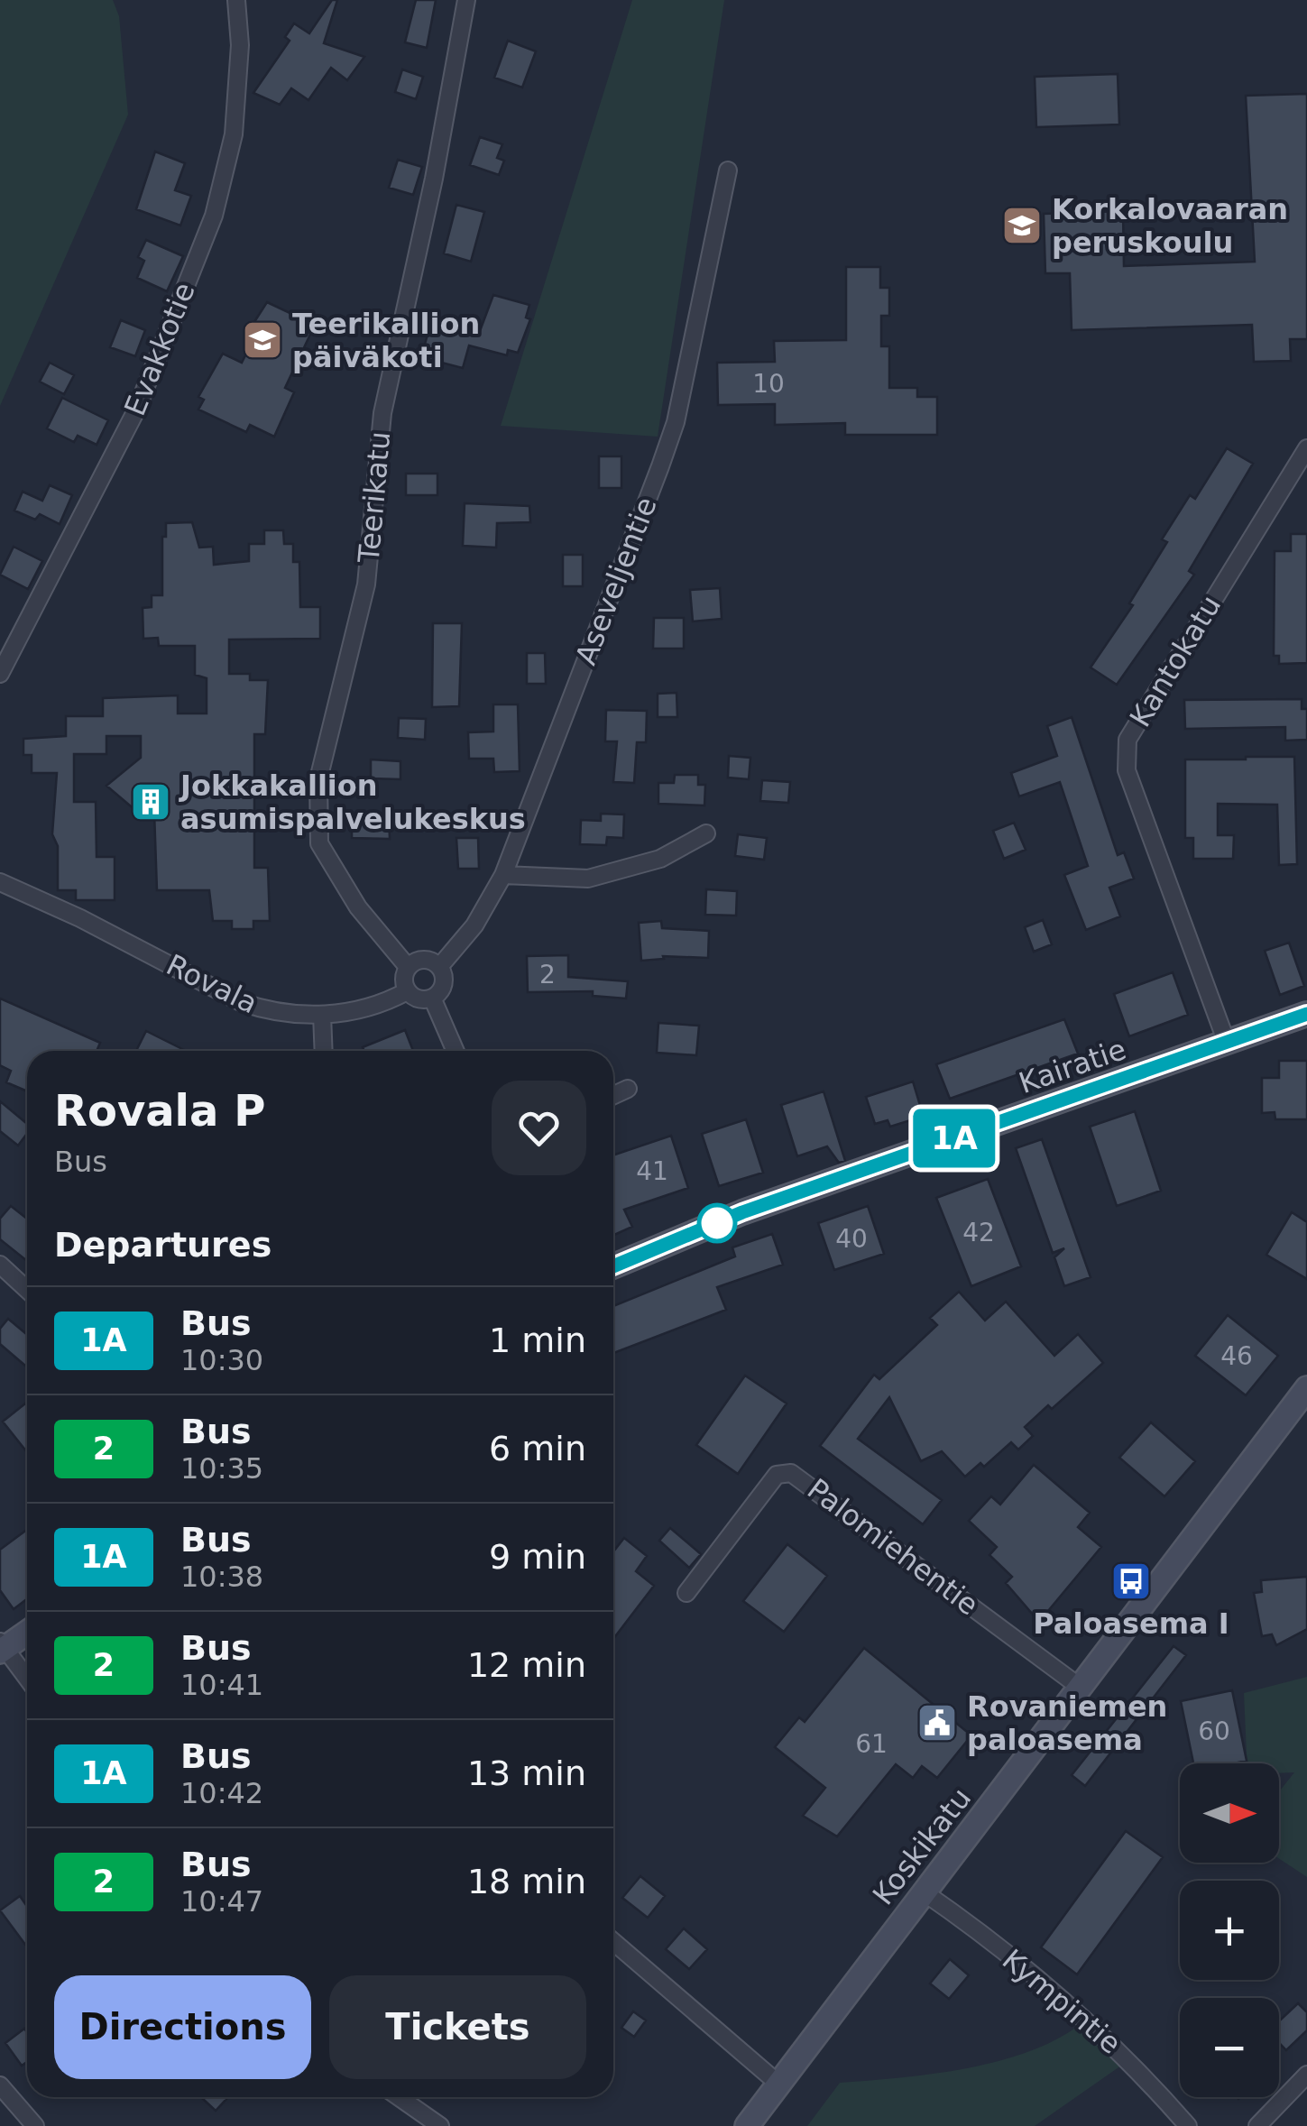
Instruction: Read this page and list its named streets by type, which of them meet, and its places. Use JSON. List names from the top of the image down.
{
  "streets": {
    "main road": ["Kairatie", "Koskikatu"],
    "street": [
      "Evakkotie",
      "Teerikatu",
      "Aseveljentie",
      "Kantokatu",
      "Rovala",
      "Palomiehentie",
      "Kympintie"
    ]
  },
  "crossings": [
    ["Teerikatu", "Aseveljentie"],
    ["Teerikatu", "Rovala"],
    ["Aseveljentie", "Rovala"],
    ["Kantokatu", "Kairatie"],
    ["Palomiehentie", "Koskikatu"],
    ["Koskikatu", "Kympintie"]
  ],
  "places": {
    "school or university": ["Korkalovaaran peruskoulu", "Teerikallion päiväkoti"],
    "building": ["Jokkakallion asumispalvelukeskus"],
    "bus stop": ["Paloasema I"],
    "public building": ["Rovaniemen paloasema"]
  },
  "lines": ["bus line 1A"],
  "house_numbers": [
    "10",
    "2",
    "41",
    "42",
    "40",
    "46",
    "60",
    "61"
  ],
  "north": "right",
  "page": {
    "on_map": "1A",
    "heading": [
      ["Rovala P", "Bus"],
      "Departures"
    ],
    "list": [
      {
        "mark": "1A",
        "name": "Bus",
        "note": "10:30",
        "value": "1 min"
      },
      {
        "mark": "2",
        "name": "Bus",
        "note": "10:35",
        "value": "6 min"
      },
      {
        "mark": "1A",
        "name": "Bus",
        "note": "10:38",
        "value": "9 min"
      },
      {
        "mark": "2",
        "name": "Bus",
        "note": "10:41",
        "value": "12 min"
      },
      {
        "mark": "1A",
        "name": "Bus",
        "note": "10:42",
        "value": "13 min"
      },
      {
        "mark": "2",
        "name": "Bus",
        "note": "10:47",
        "value": "18 min"
      }
    ],
    "map_buttons": ["+", "−"],
    "buttons": ["Directions", "Tickets"]
  }
}
